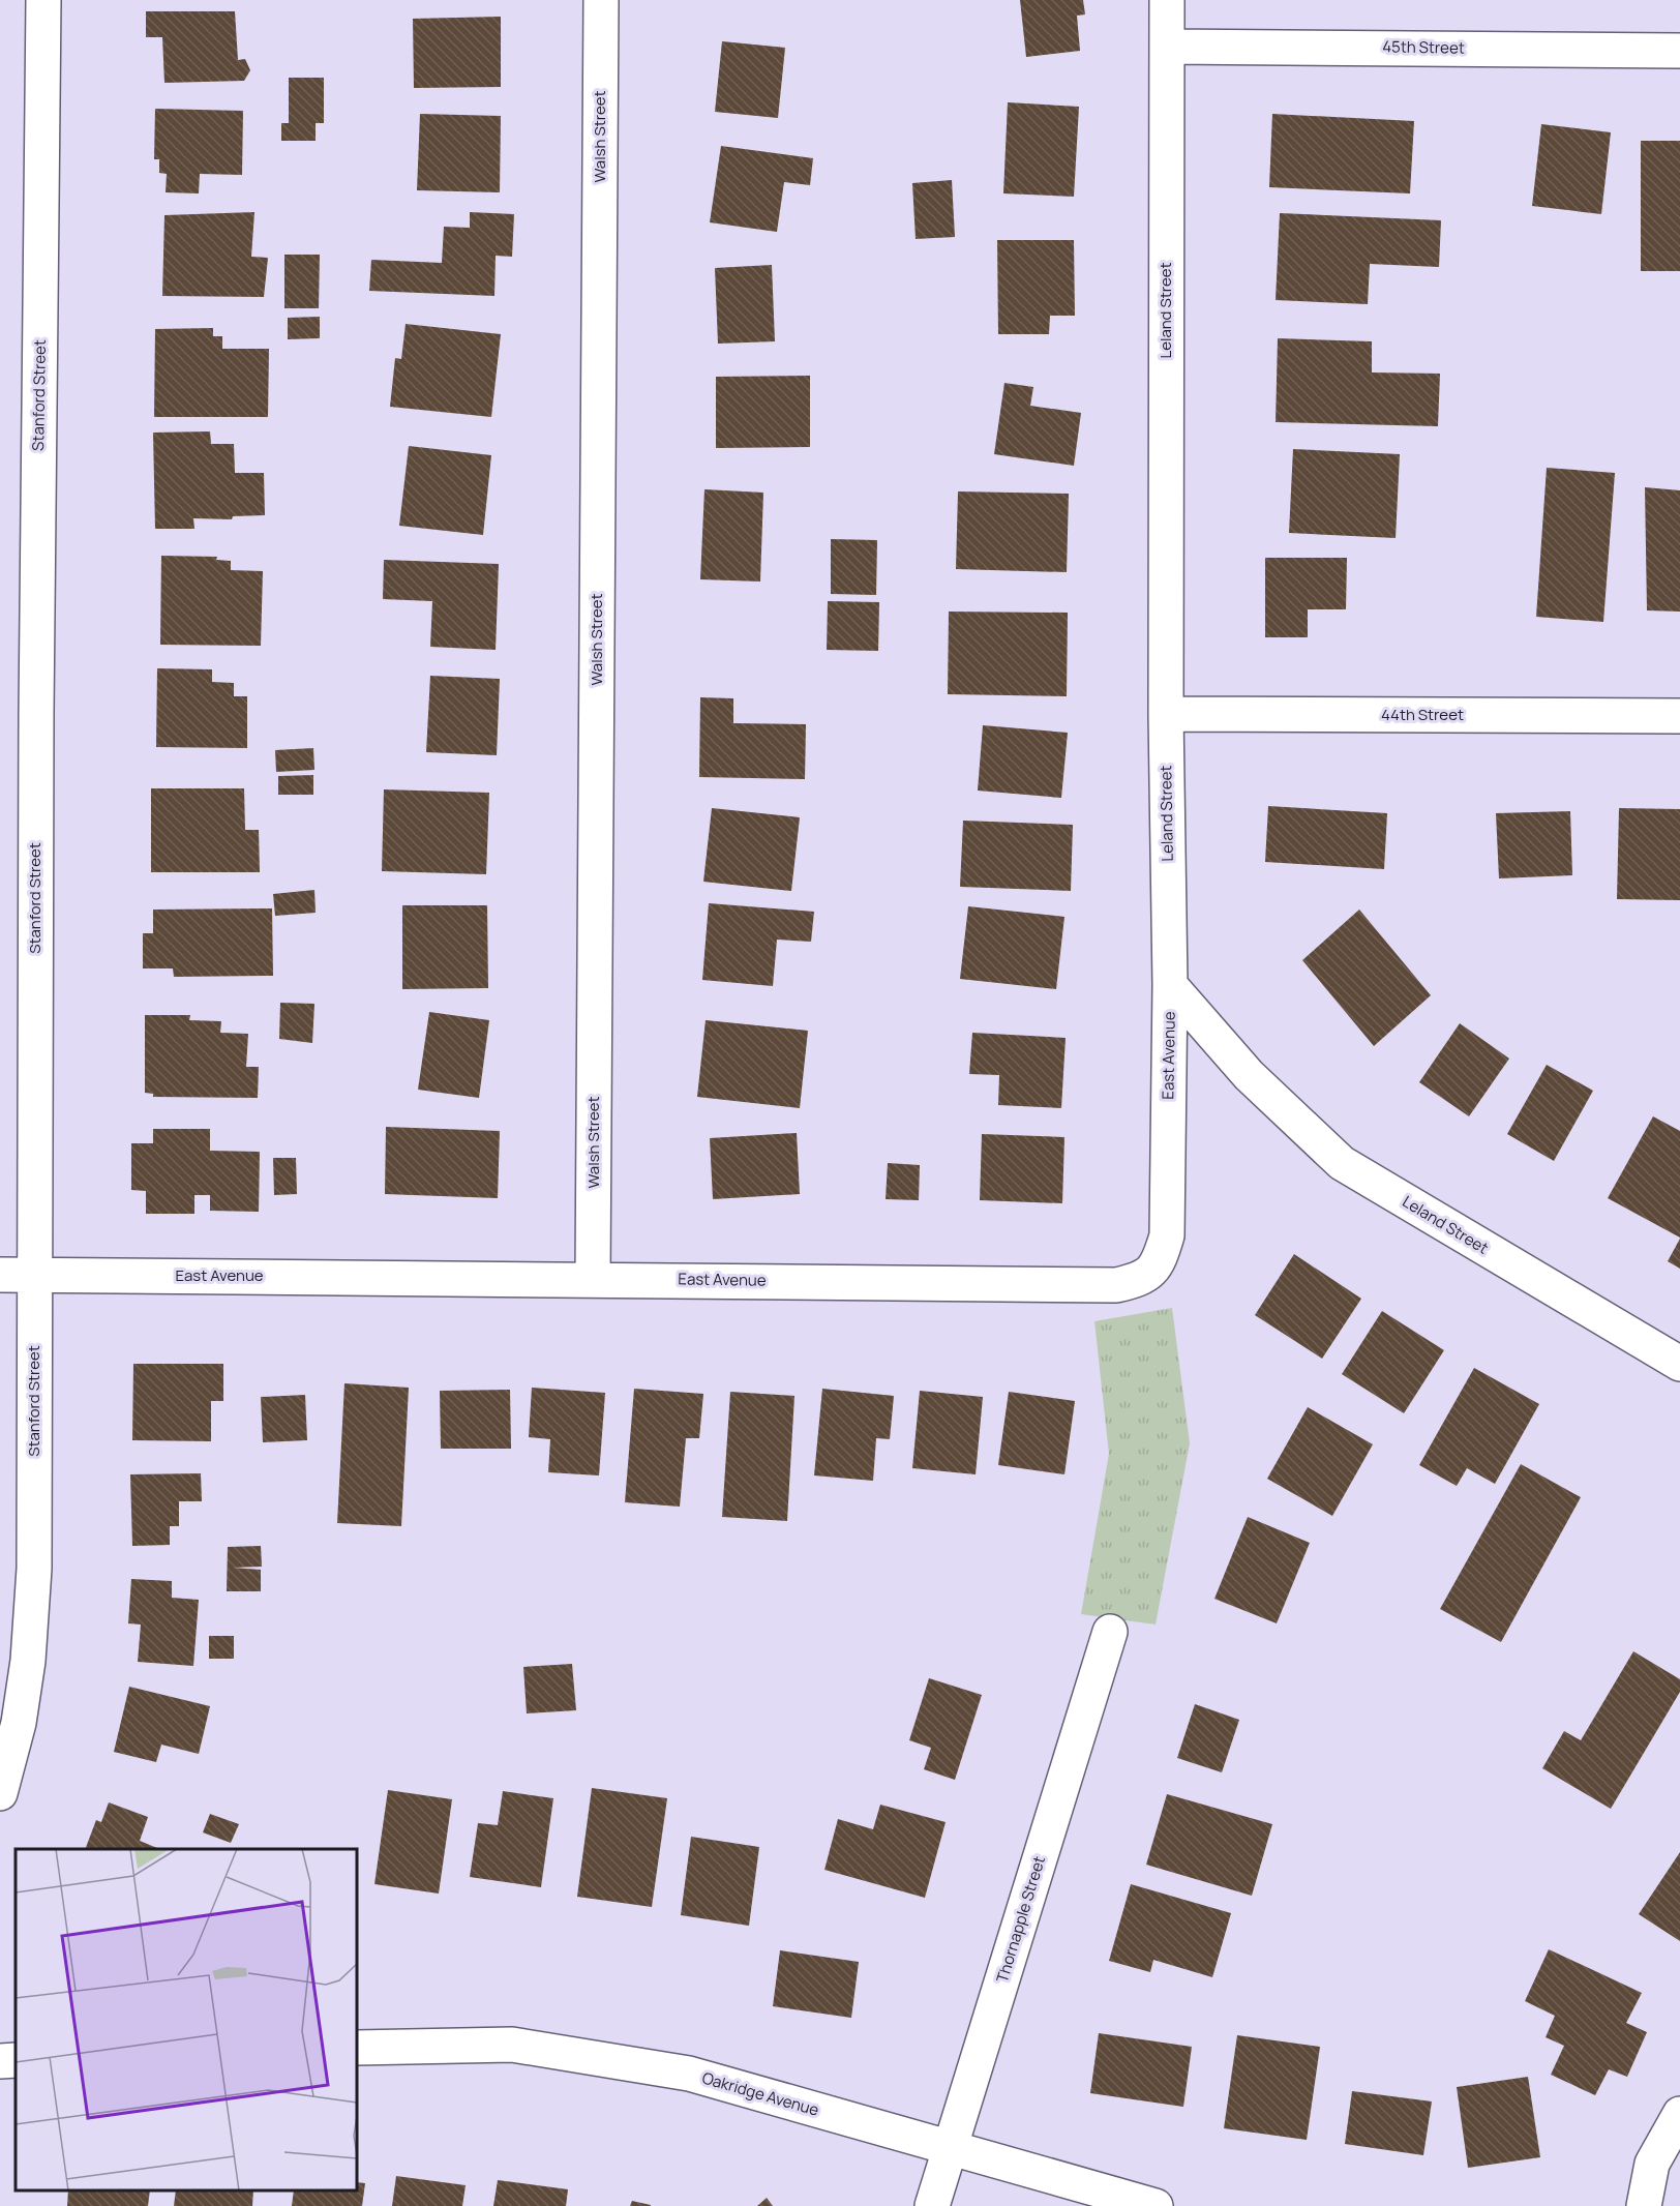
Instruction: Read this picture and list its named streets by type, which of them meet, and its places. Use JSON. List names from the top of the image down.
{
  "streets": {
    "street": [
      "45th Street",
      "Walsh Street",
      "Leland Street",
      "Stanford Street",
      "44th Street",
      "East Avenue",
      "Thornapple Street",
      "Oakridge Avenue"
    ]
  },
  "crossings": [
    ["45th Street", "Leland Street"],
    ["Walsh Street", "East Avenue"],
    ["Leland Street", "44th Street"],
    ["Leland Street", "East Avenue"],
    ["Stanford Street", "East Avenue"],
    ["Thornapple Street", "Oakridge Avenue"]
  ]
}
